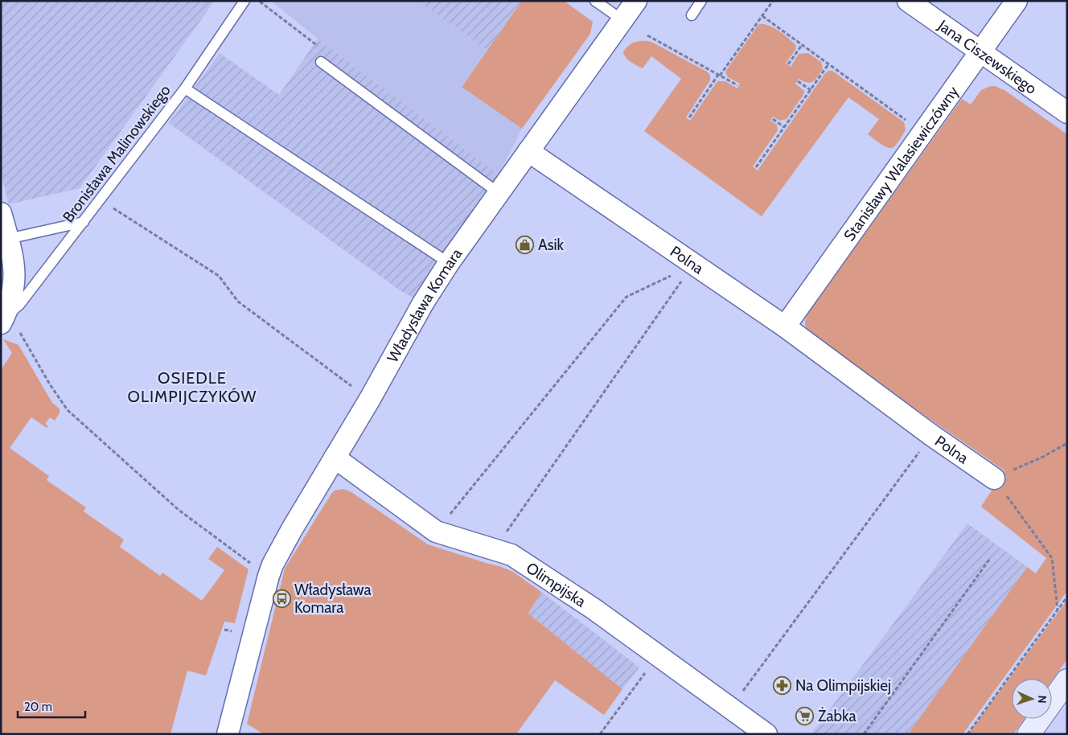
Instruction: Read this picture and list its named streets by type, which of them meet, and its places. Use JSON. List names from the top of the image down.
{
  "streets": {
    "street": [
      "Jana Ciszewskiego",
      "Stanisławy Walasiewiczówny",
      "Polna",
      "Władysława Komara",
      "Olimpijska"
    ],
    "lane": ["Bronisława Malinowskiego"]
  },
  "crossings": [
    ["Jana Ciszewskiego", "Stanisławy Walasiewiczówny"],
    ["Stanisławy Walasiewiczówny", "Polna"],
    ["Polna", "Władysława Komara"],
    ["Władysława Komara", "Olimpijska"]
  ],
  "districts": ["OSIEDLE OLIMPIJCZYKÓW"],
  "places": {
    "shop": ["Asik"],
    "bus stop": ["Władysława Komara"],
    "pharmacy": ["Na Olimpijskiej"],
    "supermarket": ["Żabka"]
  },
  "scale_bar": "20 m",
  "north": "right"
}
